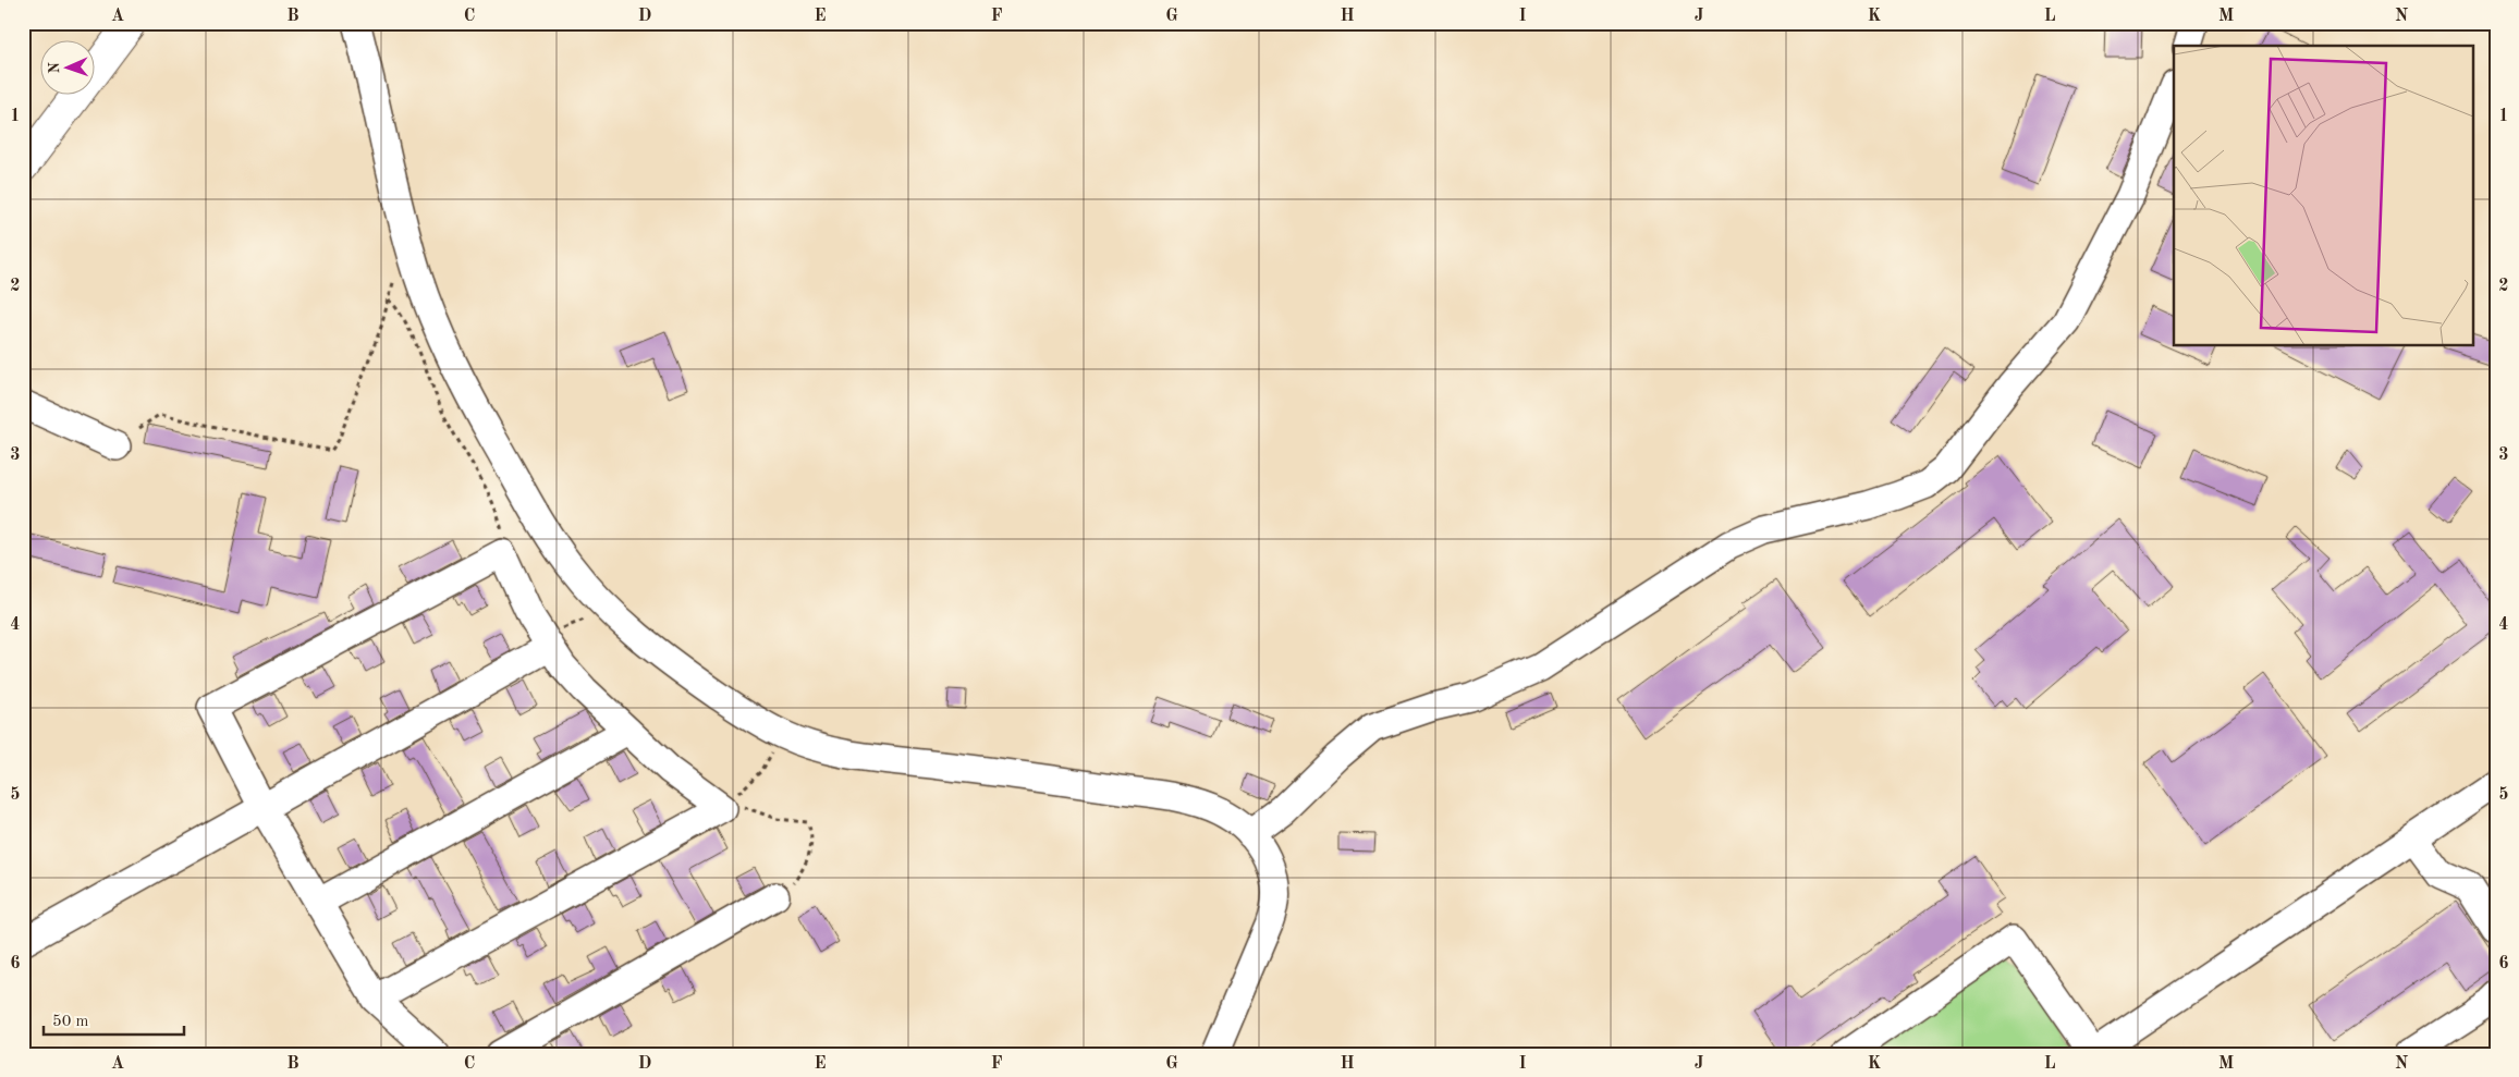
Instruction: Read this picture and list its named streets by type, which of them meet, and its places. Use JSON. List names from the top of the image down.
{
  "scale_bar": "50 m",
  "north": "left",
  "grid": {
    "columns": [
      "A",
      "B",
      "C",
      "D",
      "E",
      "F",
      "G",
      "H",
      "I",
      "J",
      "K",
      "L",
      "M",
      "N"
    ],
    "rows": [
      "1",
      "2",
      "3",
      "4",
      "5",
      "6"
    ]
  }
}
